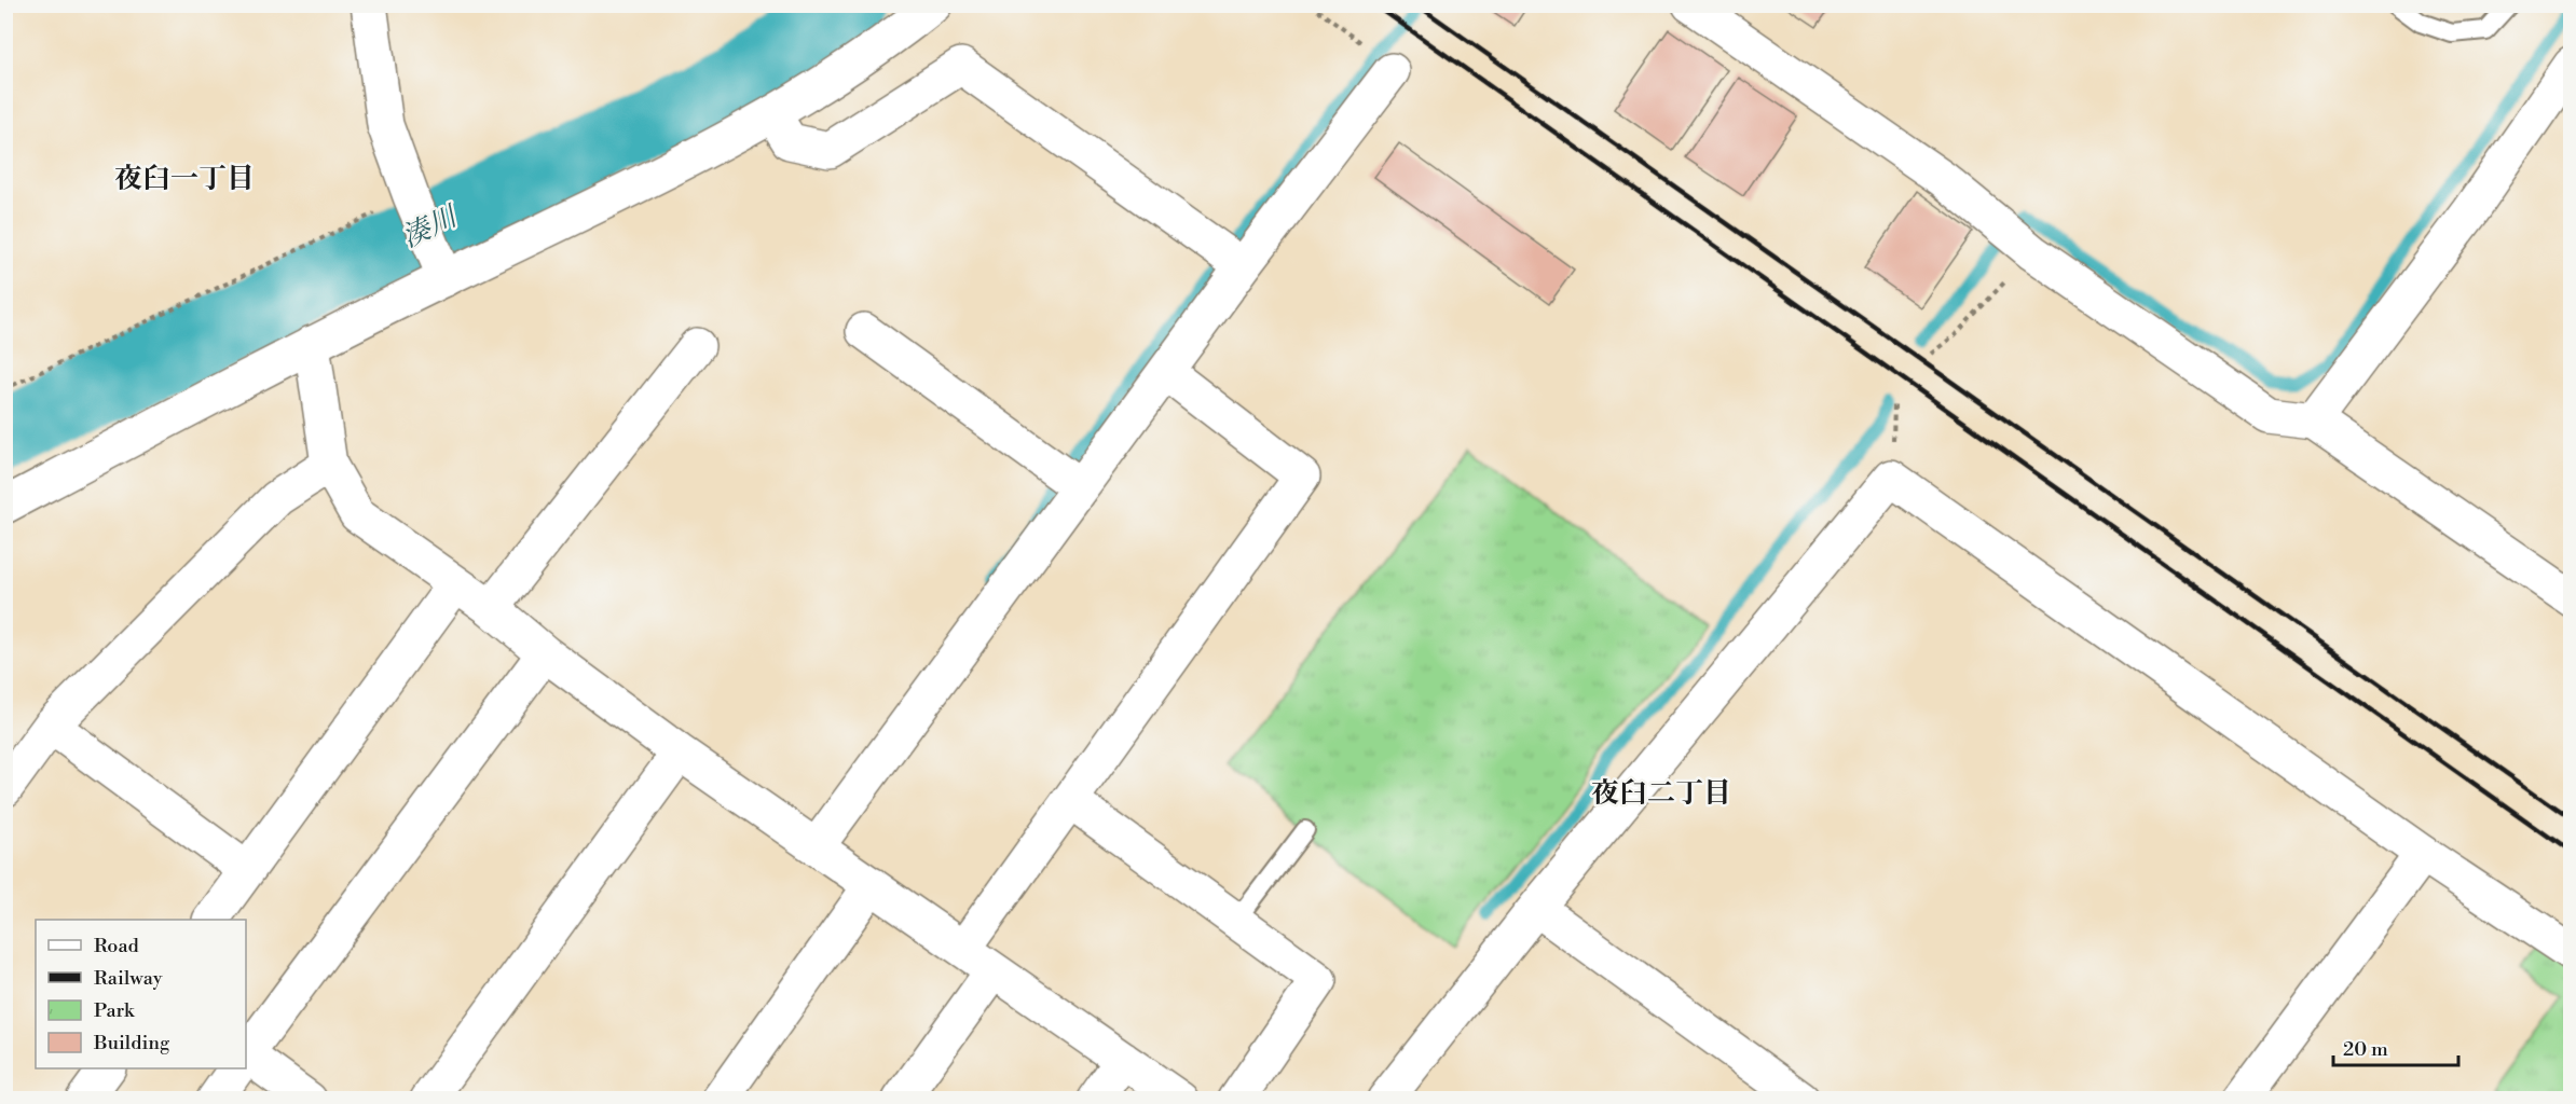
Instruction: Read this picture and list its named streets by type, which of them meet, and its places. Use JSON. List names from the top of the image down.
{
  "districts": ["夜臼一丁目", "夜臼二丁目"],
  "water": ["湊川"],
  "legend": [
    "Road",
    "Railway",
    "Park",
    "Building"
  ],
  "scale_bar": "20 m"
}
